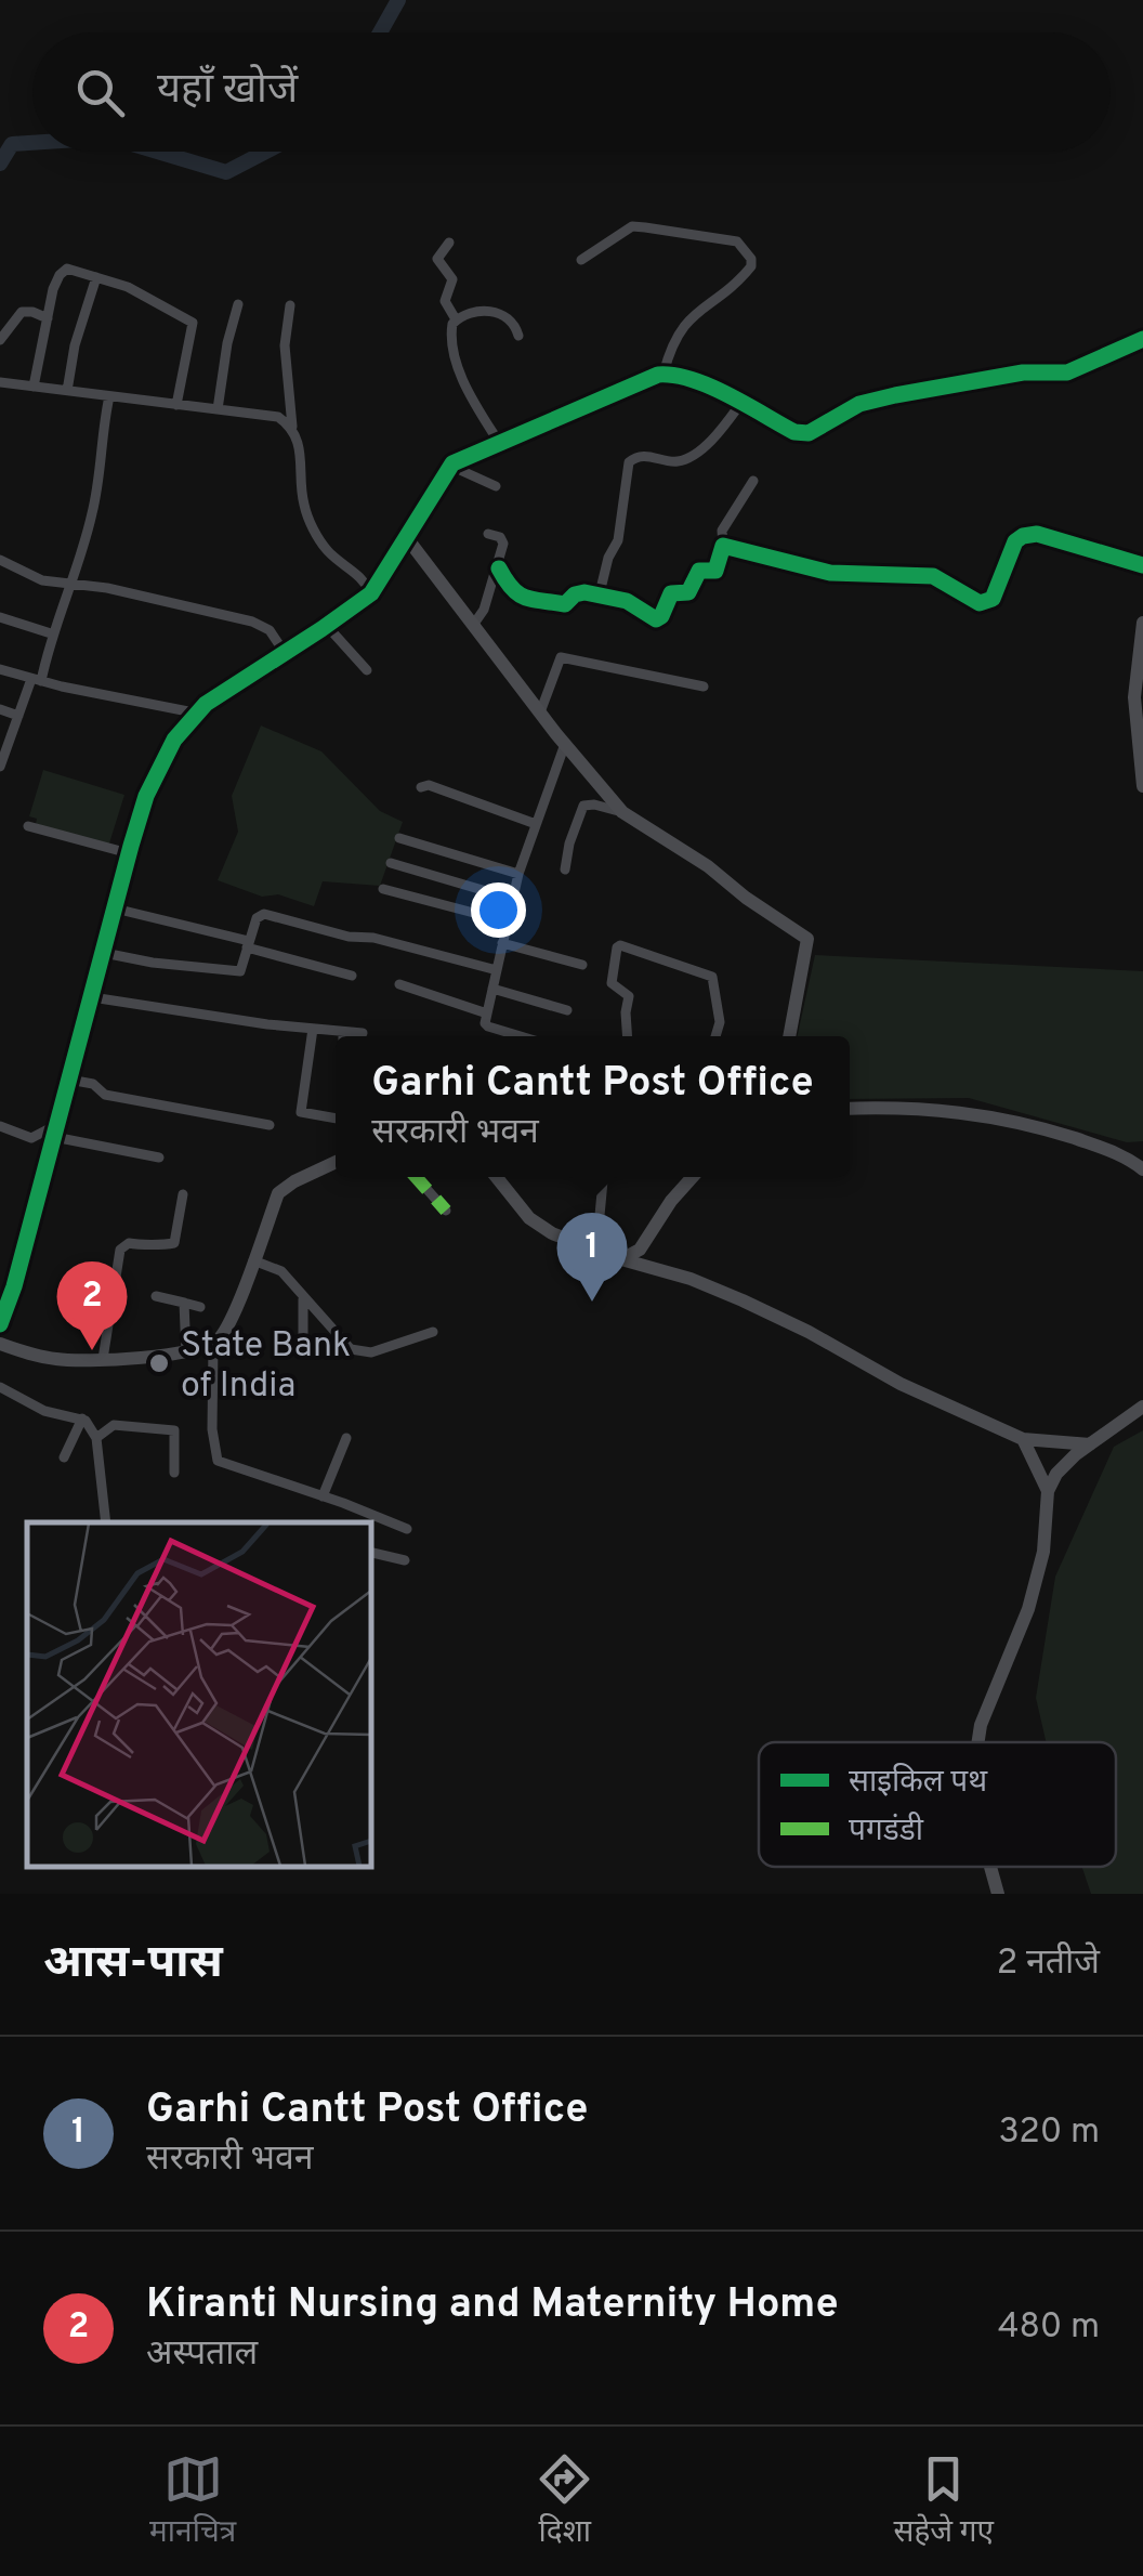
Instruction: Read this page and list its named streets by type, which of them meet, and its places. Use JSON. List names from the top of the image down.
{
  "places": ["State Bank of India"],
  "legend": ["साइकिल पथ", "पगडंडी"],
  "page": {
    "search": "यहाँ खोजें",
    "popup": ["Garhi Cantt Post Office", "सरकारी भवन"],
    "pins": ["1", "2"],
    "heading": ["आस-पास", "2 नतीजे"],
    "list": [
      {
        "mark": "1",
        "name": "Garhi Cantt Post Office",
        "note": "सरकारी भवन",
        "value": "320 m"
      },
      {
        "mark": "2",
        "name": "Kiranti Nursing and Maternity Home",
        "note": "अस्पताल",
        "value": "480 m"
      }
    ],
    "nav": ["मानचित्र", "दिशा", "सहेजे गए"]
  }
}
